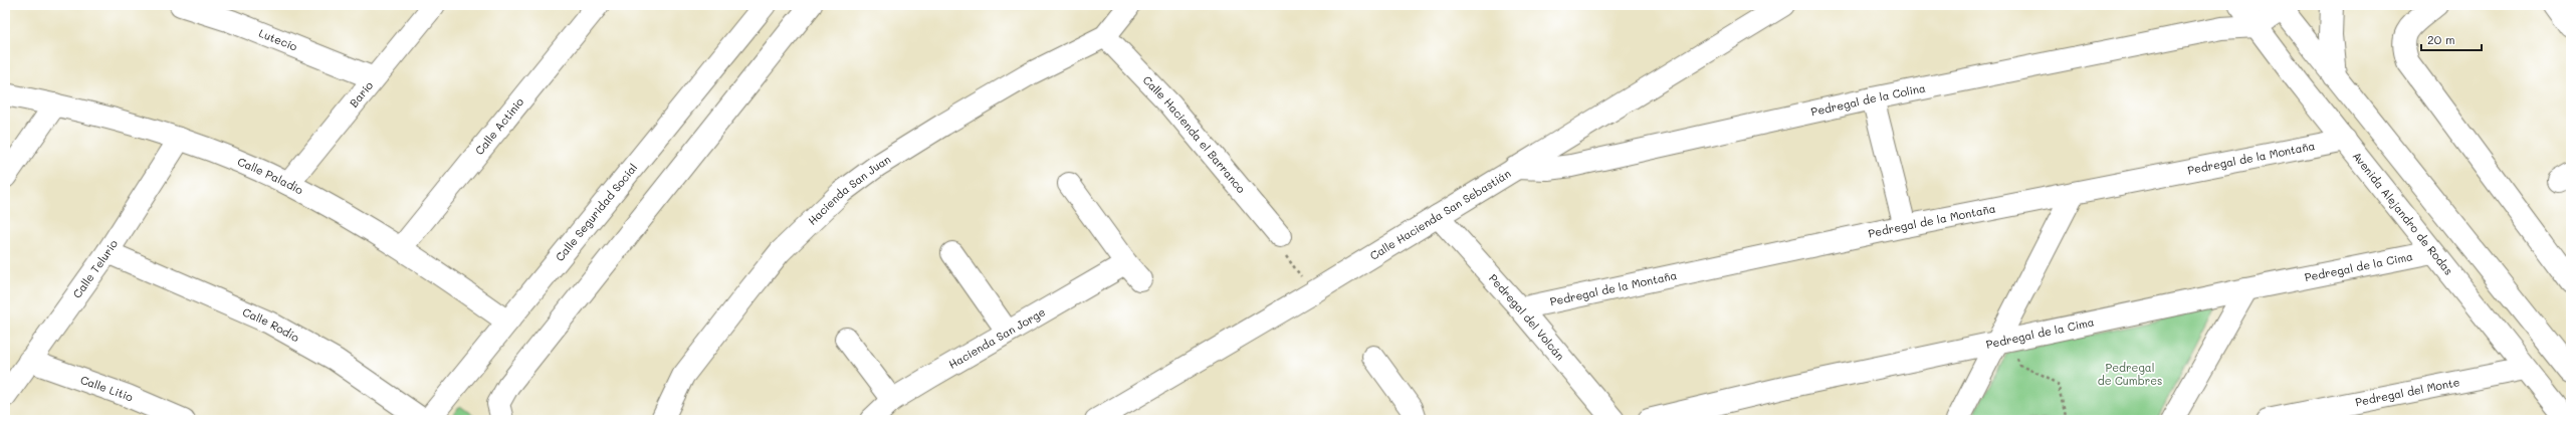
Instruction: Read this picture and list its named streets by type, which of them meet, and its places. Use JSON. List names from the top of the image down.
{
  "streets": {
    "street": [
      "Lutecio",
      "Bario",
      "Pedregal de la Colina",
      "Calle Actinio",
      "Calle Hacienda el Barranco",
      "Pedregal de la Montaña",
      "Calle Paladio",
      "Hacienda San Juan",
      "Calle Seguridad Social",
      "Avenida Alejandro de Rodas",
      "Calle Hacienda San Sebastián",
      "Pedregal de la Cima",
      "Calle Telurio",
      "Pedregal del Volcán",
      "Calle Rodío",
      "Hacienda San Jorge",
      "Calle Litio",
      "Pedregal del Monte"
    ]
  },
  "crossings": [
    ["Lutecio", "Bario"],
    ["Bario", "Calle Paladio"],
    ["Pedregal de la Colina", "Avenida Alejandro de Rodas"],
    ["Pedregal de la Colina", "Calle Hacienda San Sebastián"],
    ["Calle Actinio", "Calle Paladio"],
    ["Calle Hacienda el Barranco", "Hacienda San Juan"],
    ["Pedregal de la Montaña", "Avenida Alejandro de Rodas"],
    ["Pedregal de la Montaña", "Pedregal del Volcán"],
    ["Calle Paladio", "Calle Seguridad Social"],
    ["Calle Paladio", "Calle Telurio"],
    ["Avenida Alejandro de Rodas", "Pedregal de la Cima"],
    ["Avenida Alejandro de Rodas", "Pedregal del Monte"],
    ["Calle Hacienda San Sebastián", "Pedregal del Volcán"],
    ["Calle Telurio", "Calle Rodío"],
    ["Calle Telurio", "Calle Litio"]
  ],
  "parks": ["Pedregal de Cumbres"],
  "scale_bar": "20 m"
}
